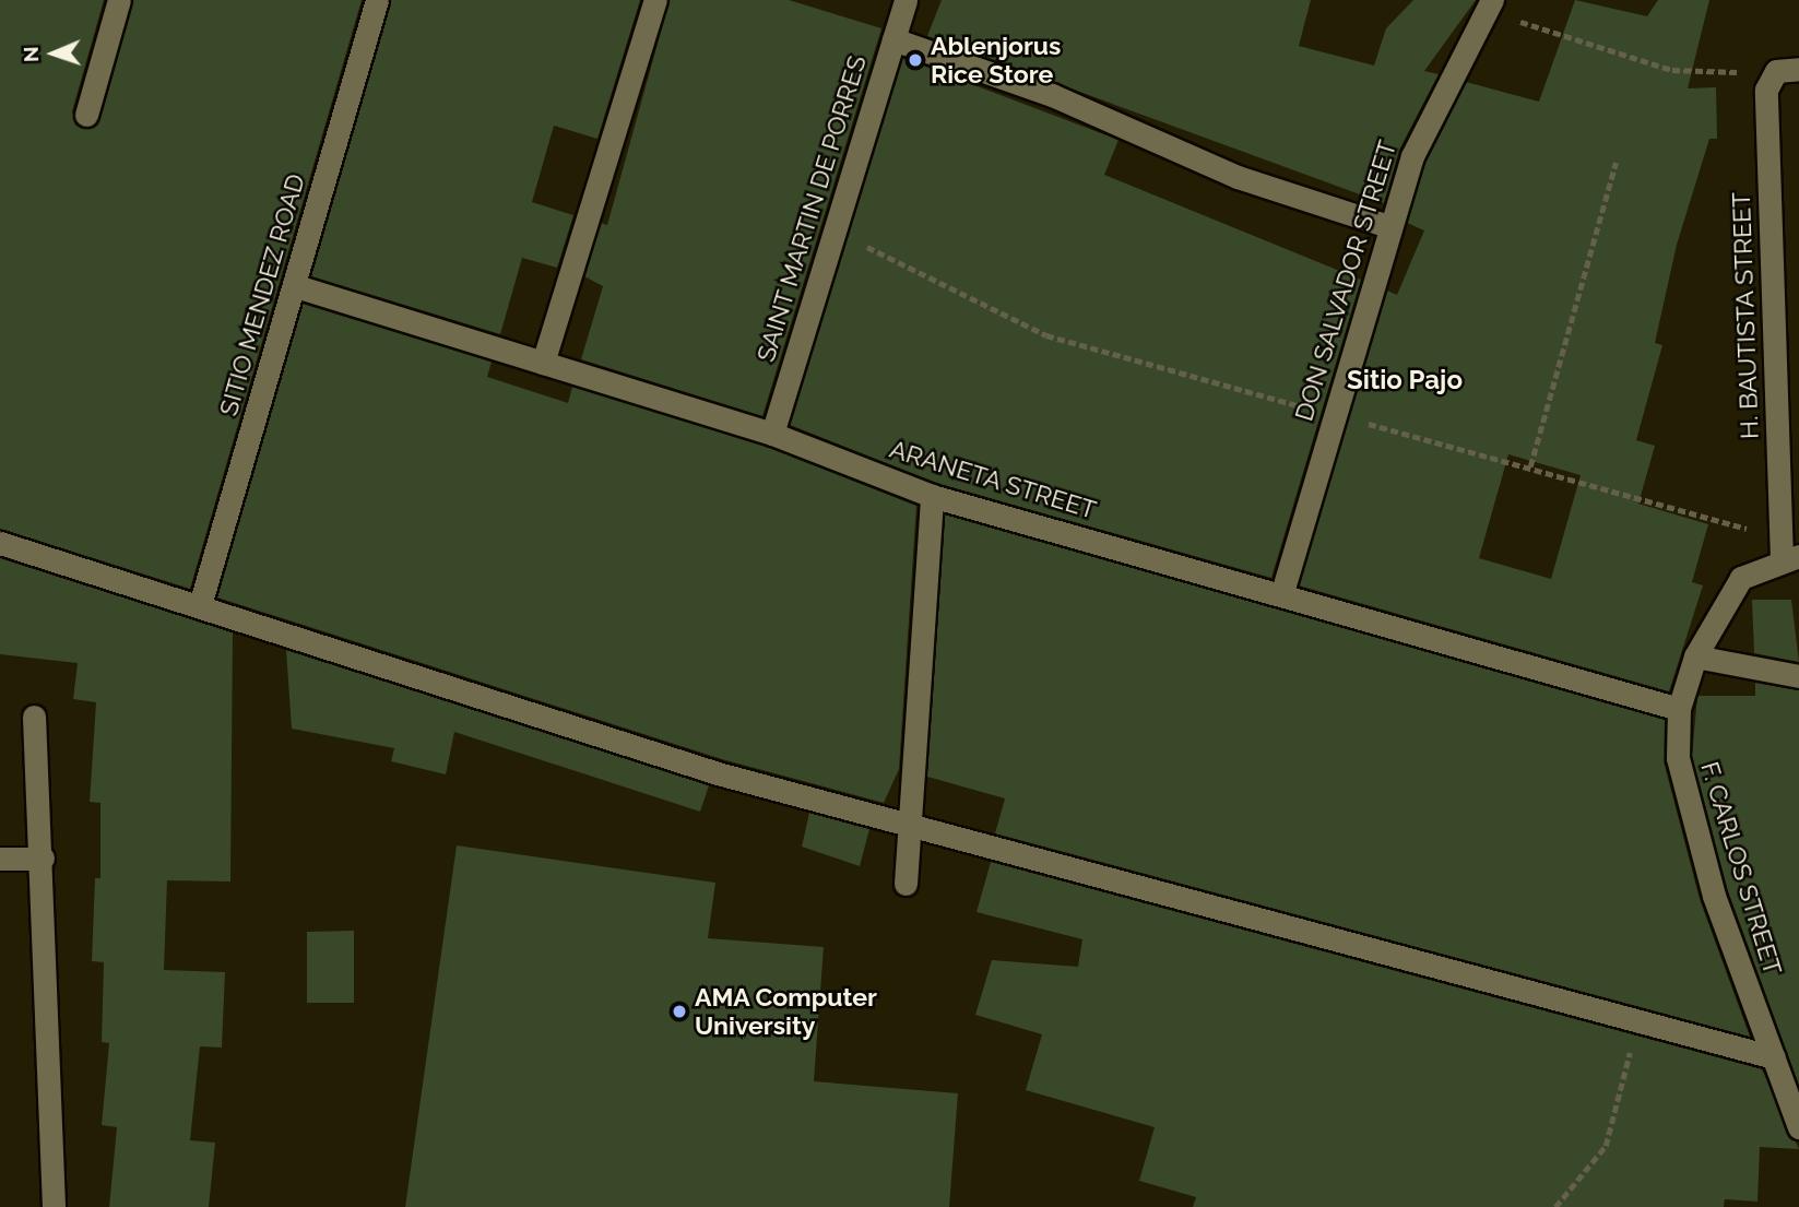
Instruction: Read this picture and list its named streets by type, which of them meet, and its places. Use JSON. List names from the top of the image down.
{
  "streets": {
    "street": [
      "SAINT MARTIN DE PORRES",
      "DON SALVADOR STREET",
      "SITIO MENDEZ ROAD",
      "H. BAUTISTA STREET",
      "ARANETA STREET",
      "F. CARLOS STREET"
    ]
  },
  "crossings": [
    ["SAINT MARTIN DE PORRES", "ARANETA STREET"],
    ["DON SALVADOR STREET", "ARANETA STREET"],
    ["SITIO MENDEZ ROAD", "ARANETA STREET"],
    ["H. BAUTISTA STREET", "F. CARLOS STREET"],
    ["ARANETA STREET", "F. CARLOS STREET"]
  ],
  "districts": ["Sitio Pajo"],
  "places": ["Ablenjorus Rice Store", "AMA Computer University"],
  "north": "left"
}
